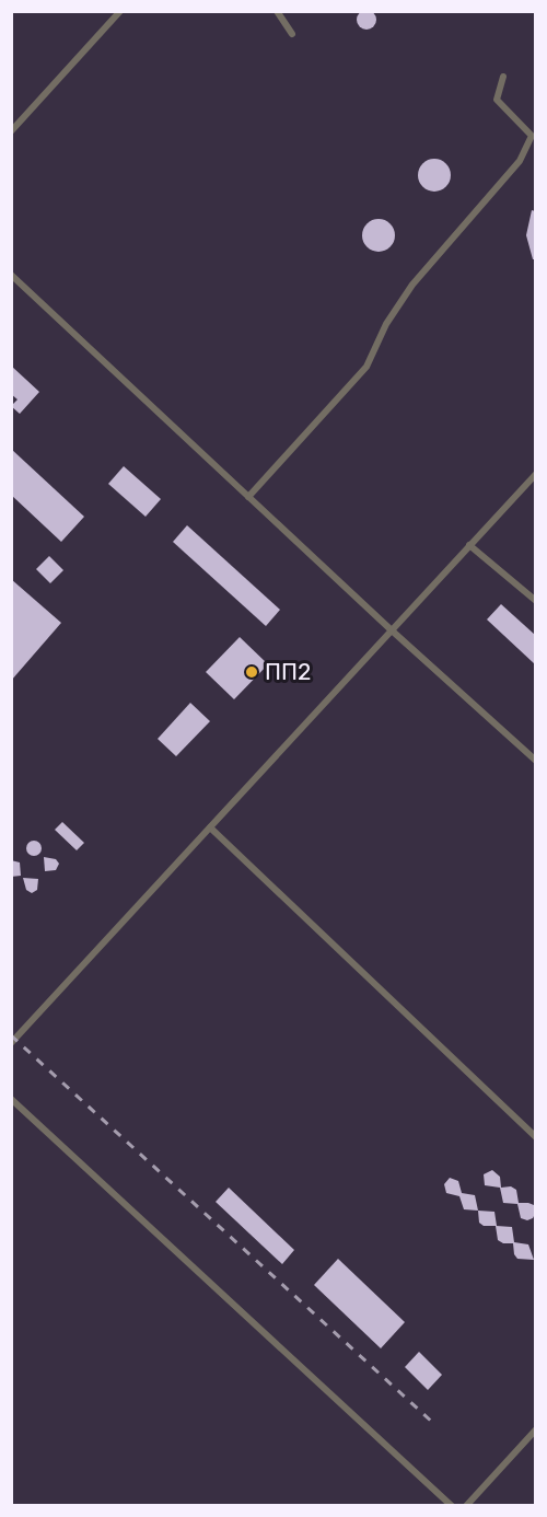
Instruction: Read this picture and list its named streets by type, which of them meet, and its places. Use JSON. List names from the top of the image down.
{
  "places": ["ПП2"]
}
